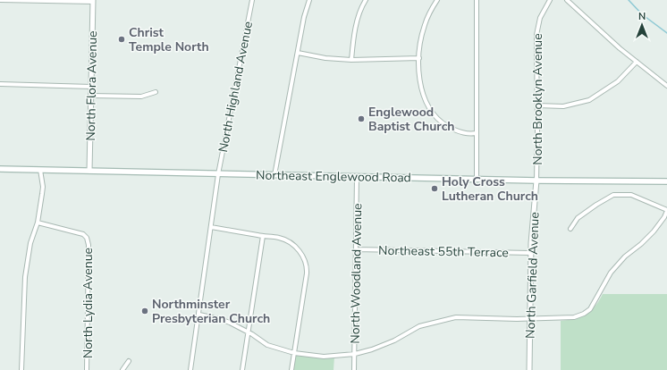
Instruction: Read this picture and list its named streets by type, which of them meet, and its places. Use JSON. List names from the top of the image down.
{
  "streets": {
    "main road": ["Northeast Englewood Road"],
    "street": [
      "North Flora Avenue",
      "North Highland Avenue",
      "North Brooklyn Avenue",
      "Northeast 55th Terrace",
      "North Woodland Avenue",
      "North Garfield Avenue",
      "North Lydia Avenue"
    ]
  },
  "crossings": [
    ["North Flora Avenue", "Northeast Englewood Road"],
    ["North Highland Avenue", "Northeast Englewood Road"],
    ["North Brooklyn Avenue", "Northeast Englewood Road"],
    ["North Brooklyn Avenue", "North Garfield Avenue"],
    ["Northeast Englewood Road", "North Woodland Avenue"],
    ["Northeast Englewood Road", "North Garfield Avenue"],
    ["Northeast 55th Terrace", "North Woodland Avenue"],
    ["Northeast 55th Terrace", "North Garfield Avenue"]
  ],
  "places": [
    "Christ Temple North",
    "Englewood Baptist Church",
    "Holy Cross Lutheran Church",
    "Northminster Presbyterian Church"
  ],
  "north": "top"
}
